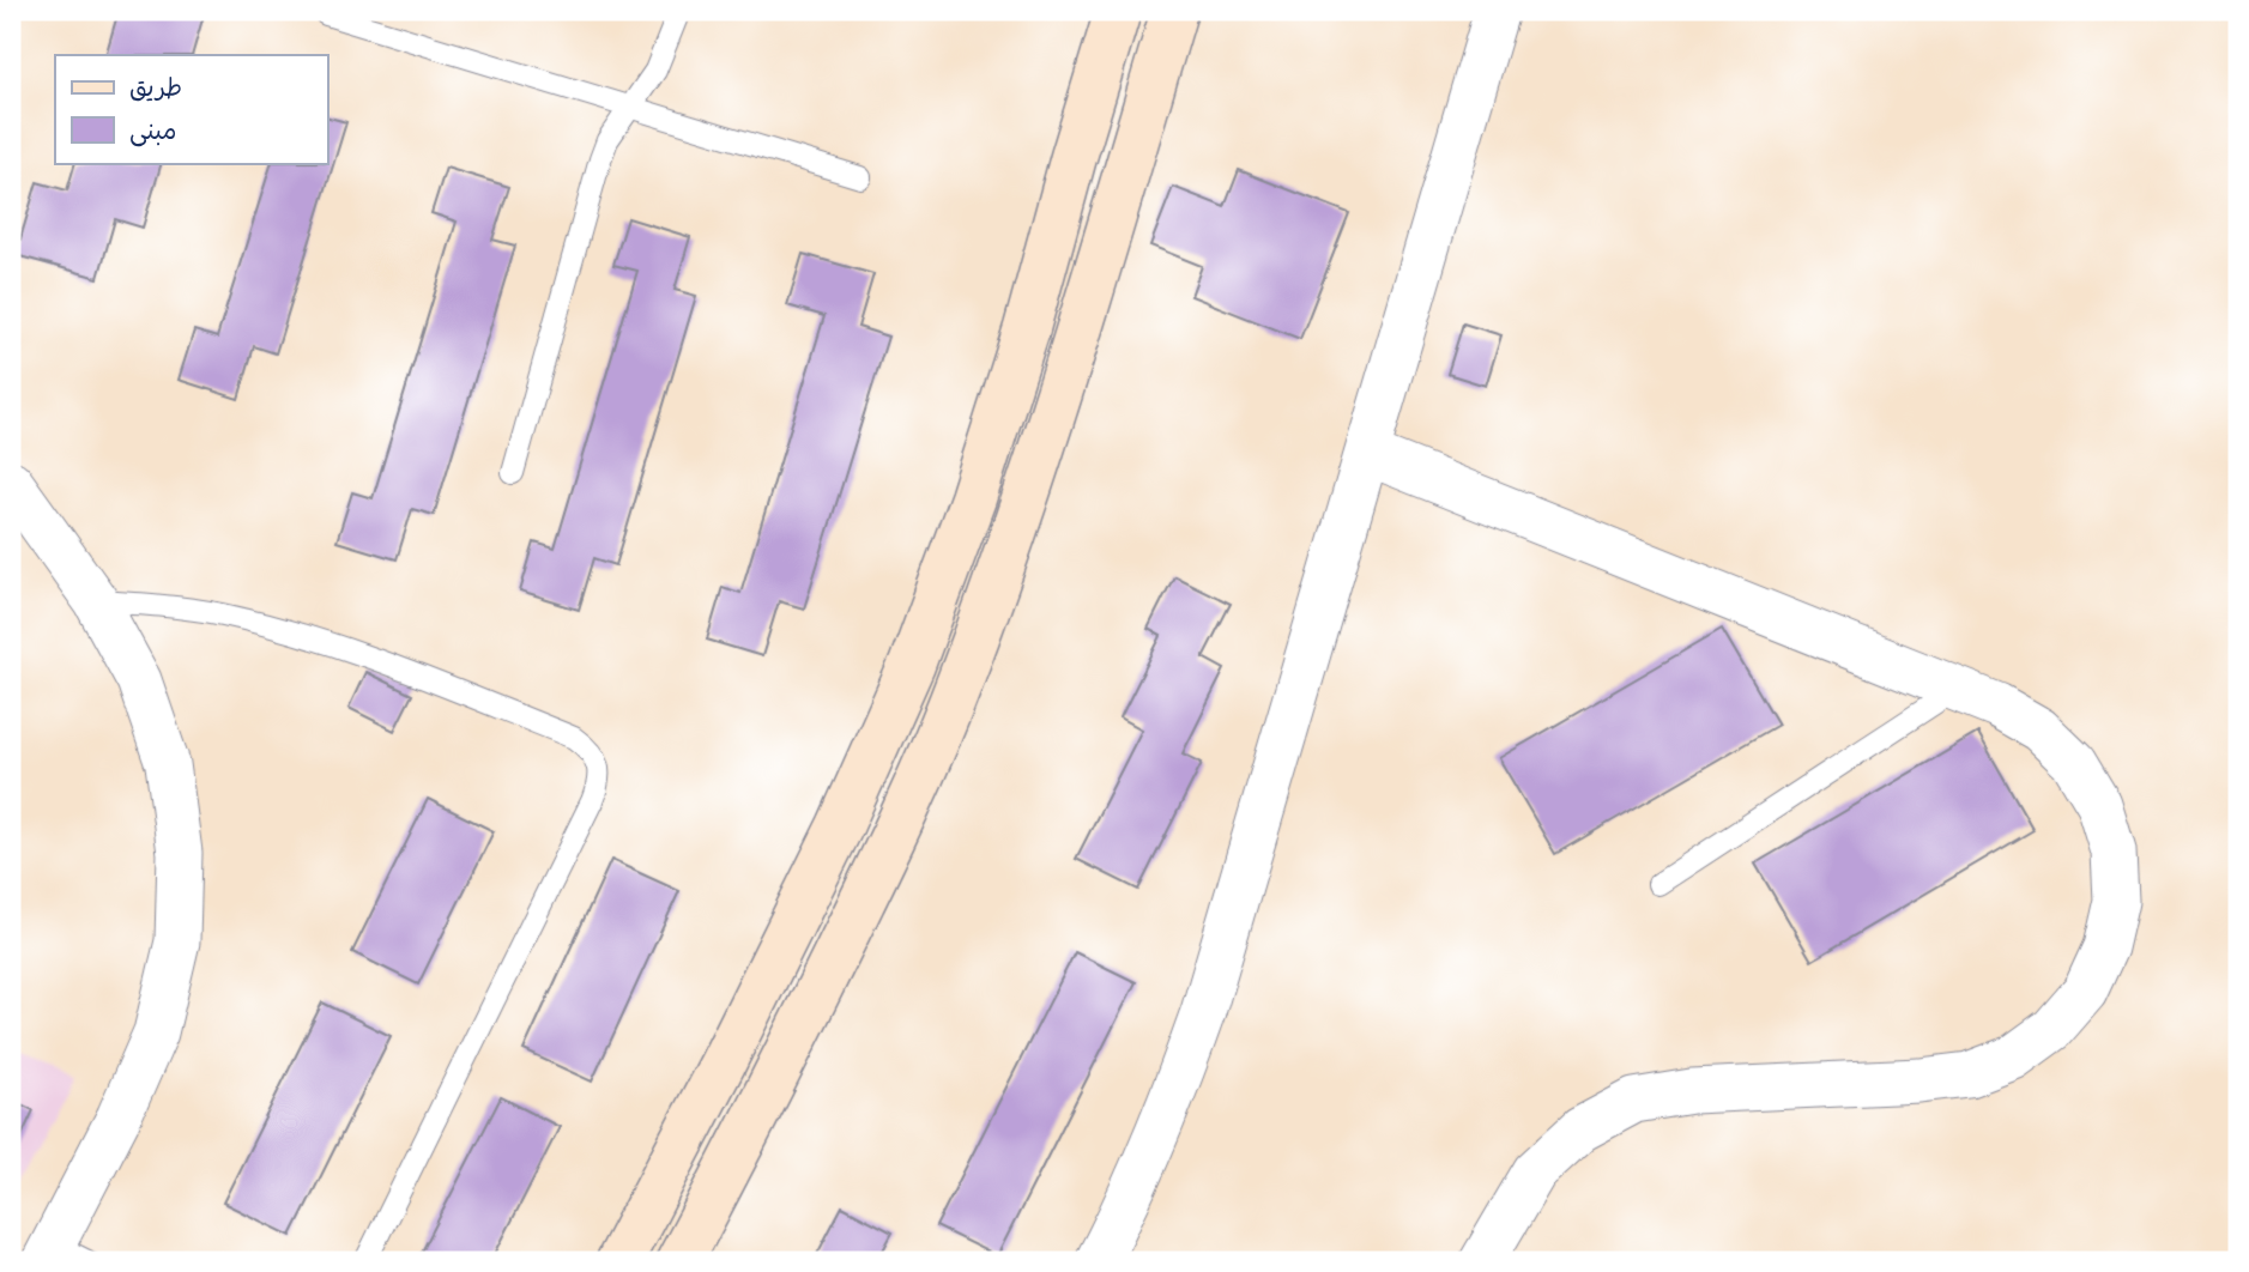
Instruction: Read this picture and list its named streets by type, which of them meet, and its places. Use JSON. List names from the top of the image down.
{
  "legend": ["طريق", "مبنى"]
}
